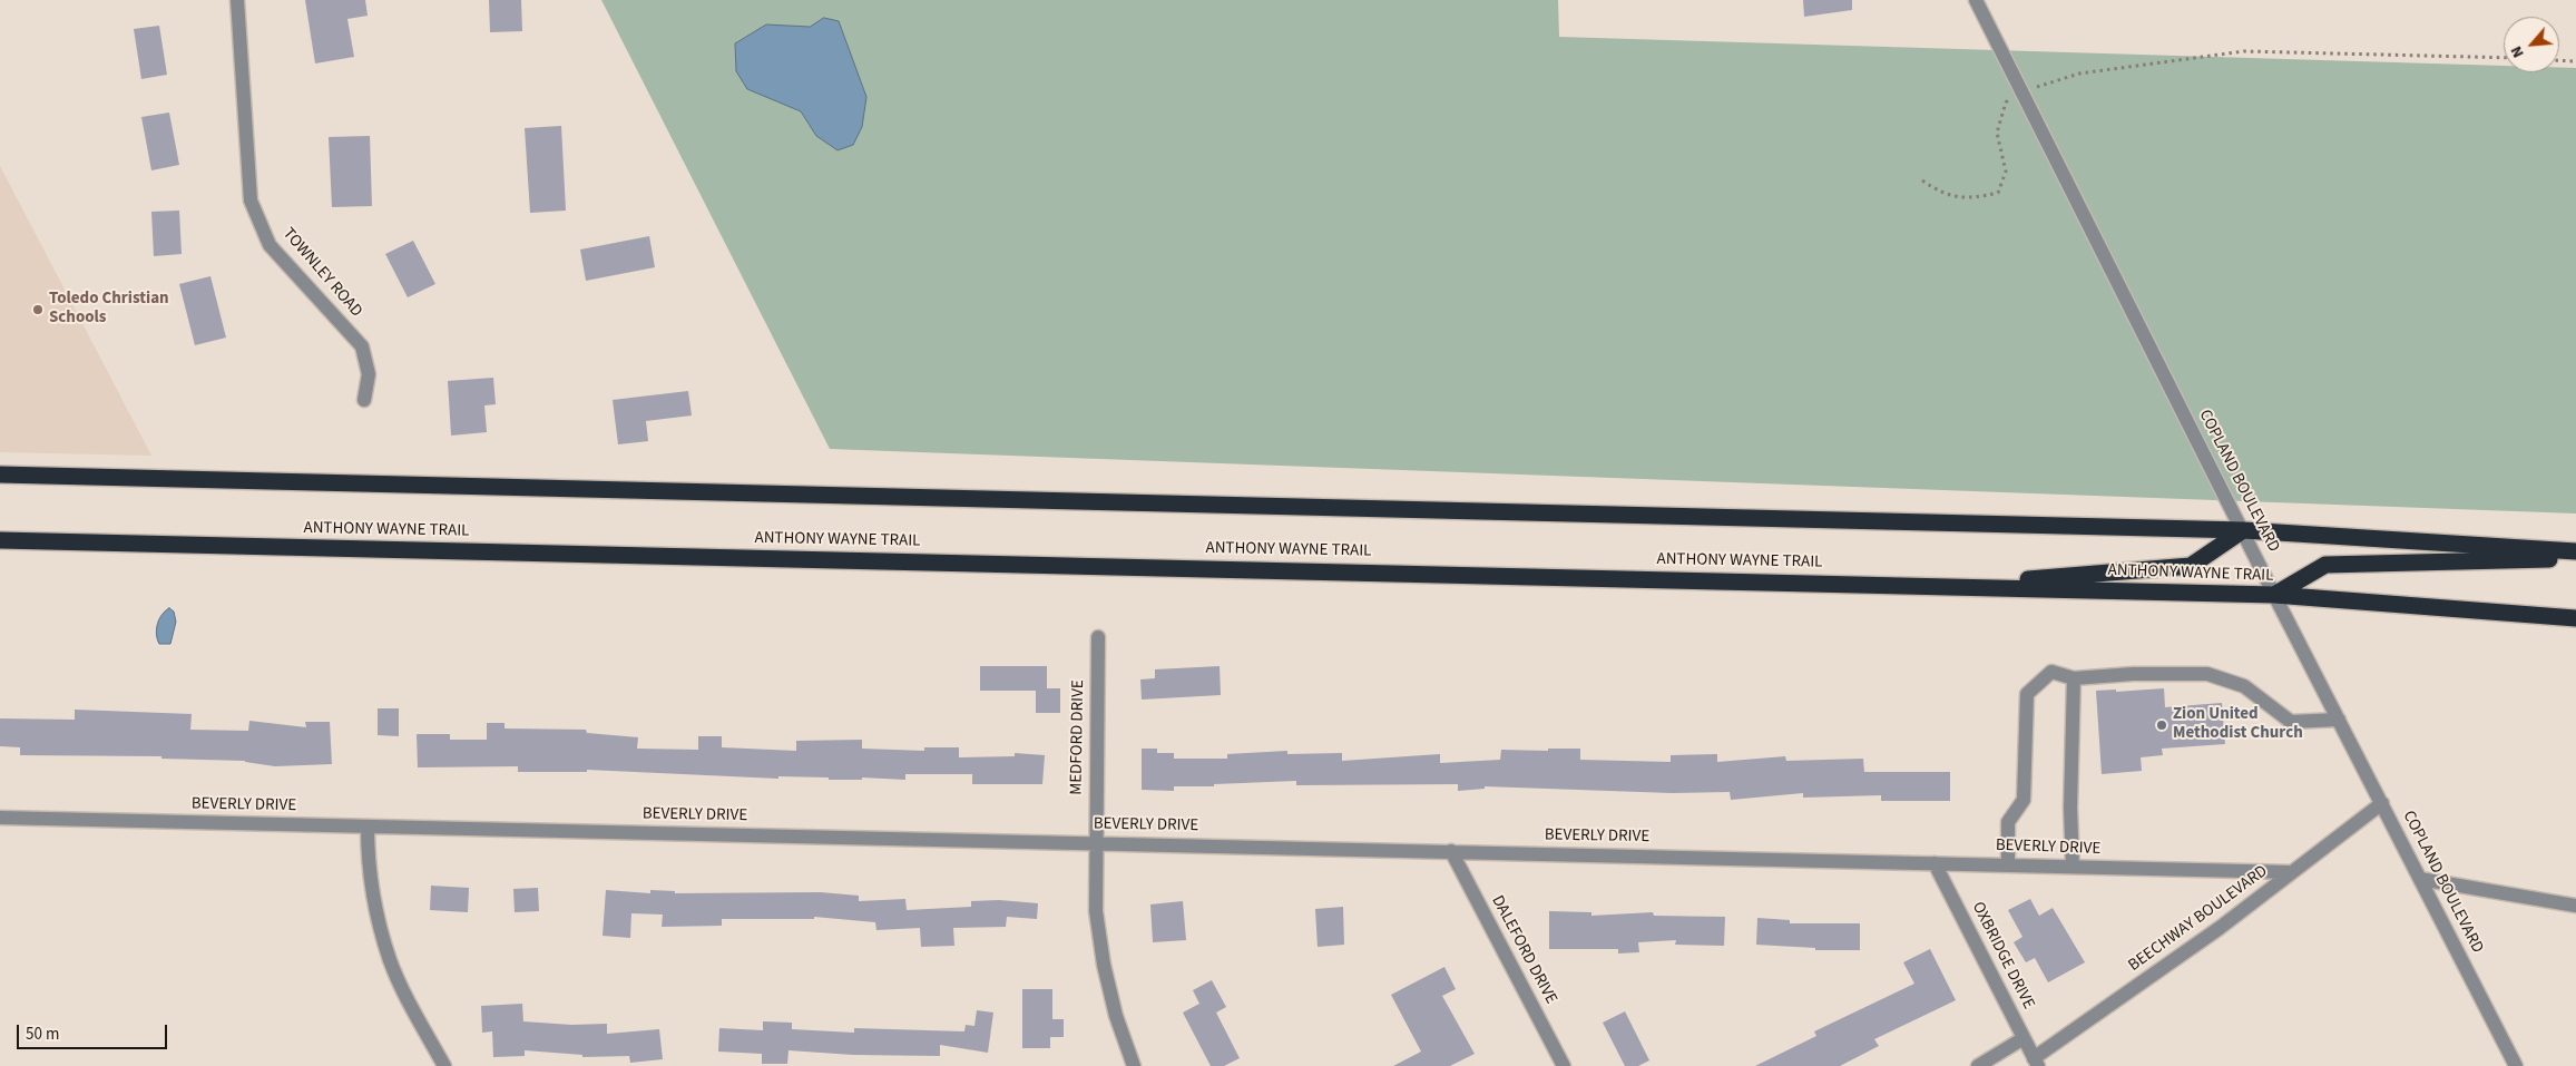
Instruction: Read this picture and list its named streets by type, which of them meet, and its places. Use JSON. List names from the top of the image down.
{
  "streets": {
    "highway": ["ANTHONY WAYNE TRAIL"],
    "street": [
      "TOWNLEY ROAD",
      "COPLAND BOULEVARD",
      "MEDFORD DRIVE",
      "BEVERLY DRIVE",
      "BEECHWAY BOULEVARD",
      "DALEFORD DRIVE",
      "OXBRIDGE DRIVE"
    ]
  },
  "crossings": [
    ["COPLAND BOULEVARD", "ANTHONY WAYNE TRAIL"],
    ["COPLAND BOULEVARD", "BEECHWAY BOULEVARD"],
    ["MEDFORD DRIVE", "BEVERLY DRIVE"],
    ["BEVERLY DRIVE", "BEECHWAY BOULEVARD"],
    ["BEVERLY DRIVE", "DALEFORD DRIVE"],
    ["BEVERLY DRIVE", "OXBRIDGE DRIVE"],
    ["BEECHWAY BOULEVARD", "OXBRIDGE DRIVE"]
  ],
  "places": ["Toledo Christian Schools", "Zion United Methodist Church"],
  "scale_bar": "50 m",
  "north": "bottom left"
}
